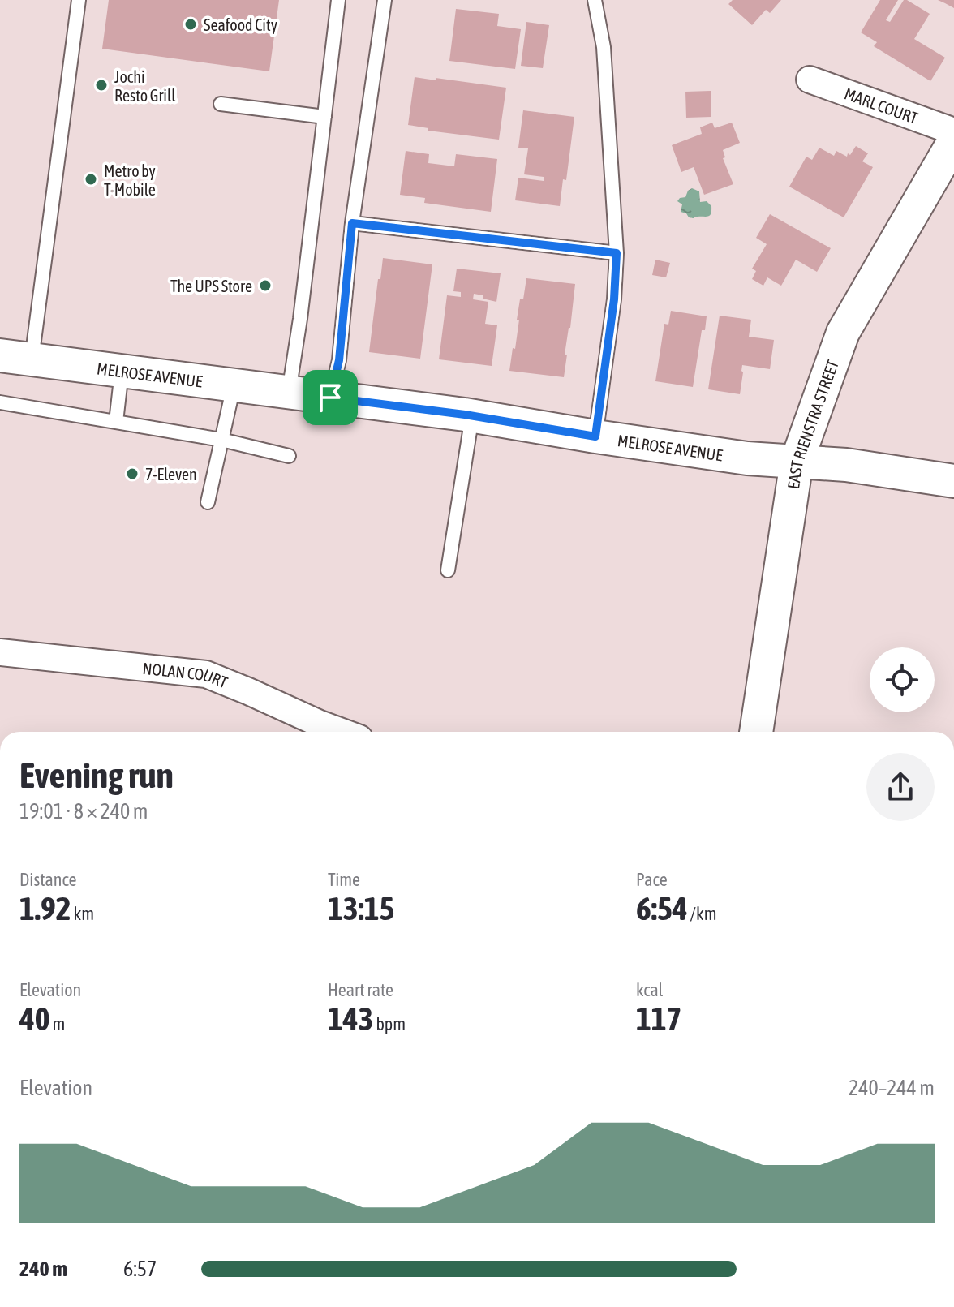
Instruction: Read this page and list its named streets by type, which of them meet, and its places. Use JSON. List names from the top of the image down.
{
  "streets": {
    "street": [
      "MARL COURT",
      "MELROSE AVENUE",
      "EAST RIENSTRA STREET",
      "NOLAN COURT"
    ]
  },
  "crossings": [
    ["MELROSE AVENUE", "EAST RIENSTRA STREET"]
  ],
  "places": [
    "Seafood City",
    "Jochi Resto Grill",
    "Metro by T-Mobile",
    "The UPS Store",
    "7-Eleven"
  ],
  "page": {
    "heading": ["Evening run", "19:01 · 8 × 240 m"],
    "stats": [
      ["Distance", "1.92 km"],
      ["Time", "13:15"],
      ["Pace", "6:54 /km"],
      ["Elevation", "40 m"],
      ["Heart rate", "143 bpm"],
      ["kcal", "117"]
    ],
    "chart": ["Elevation", "240–244 m"],
    "list": [
      {
        "name": "240 m",
        "note": "6:57"
      }
    ]
  }
}
